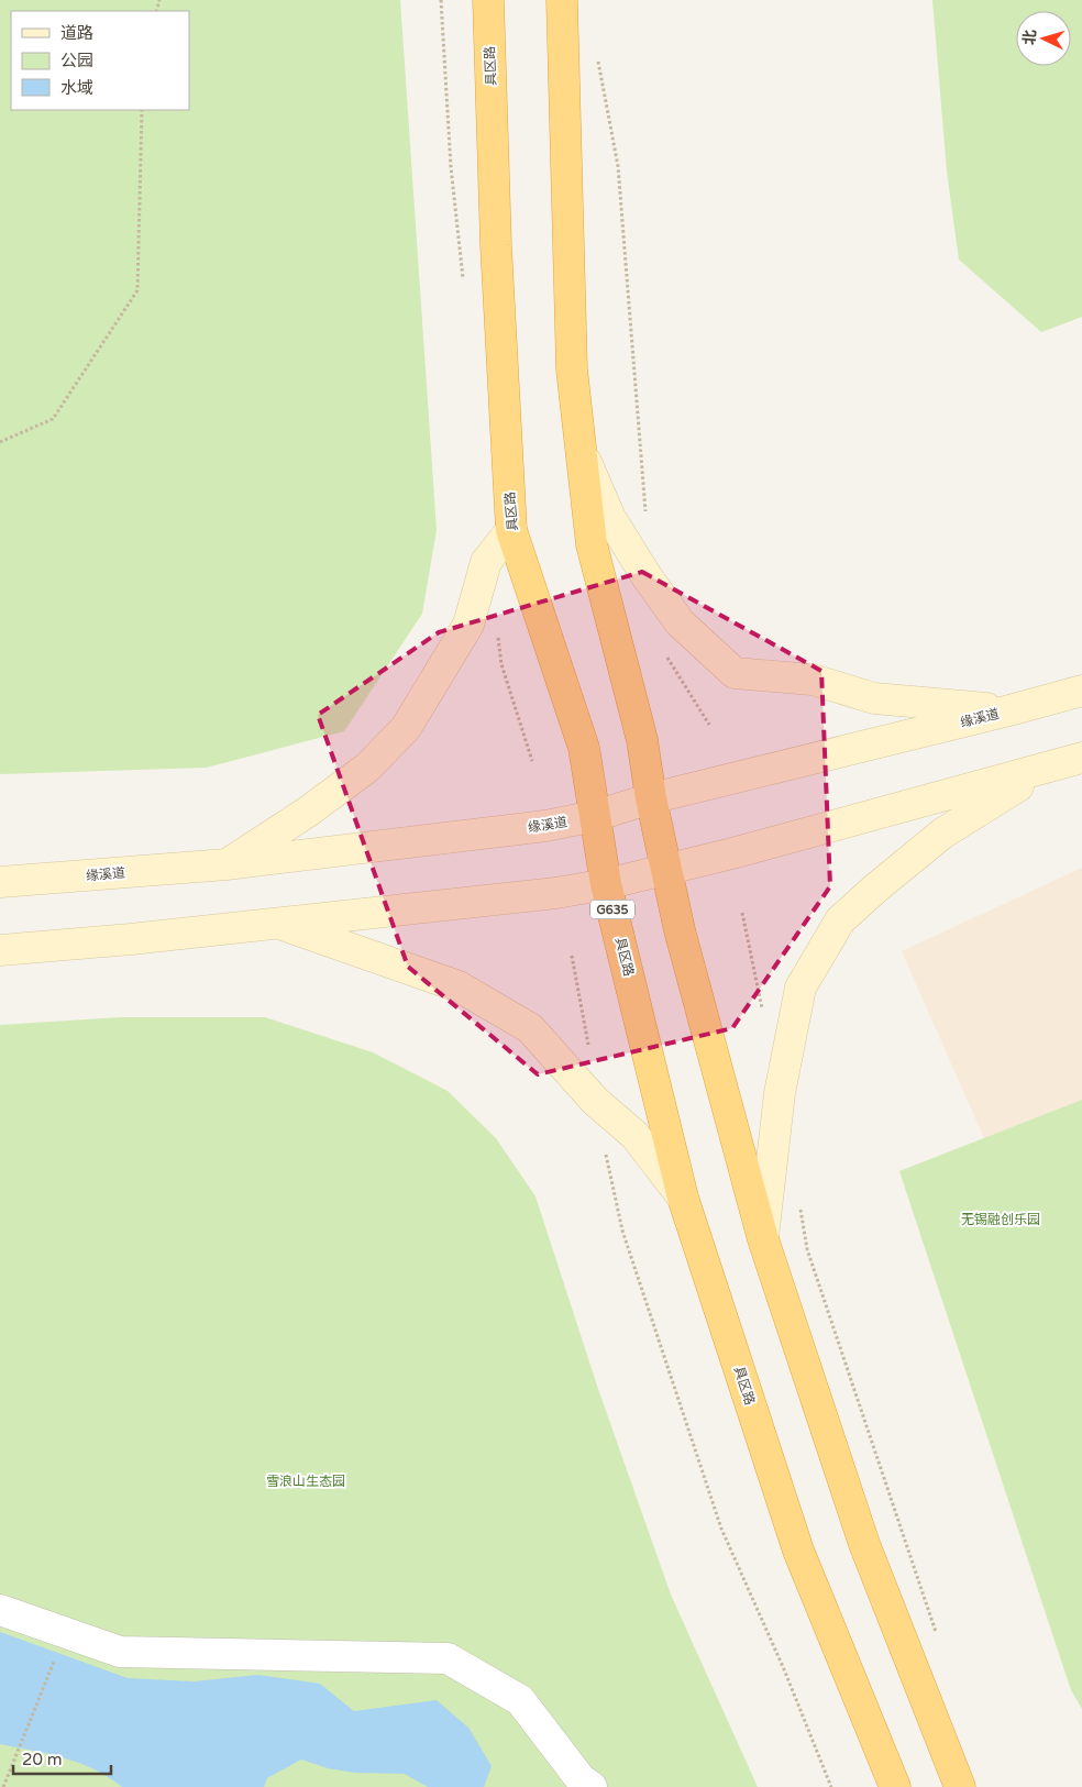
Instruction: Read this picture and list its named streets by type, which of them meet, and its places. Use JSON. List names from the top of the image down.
{
  "streets": {
    "highway": ["具区路", "G635"],
    "main road": ["缘溪道"]
  },
  "crossings": [
    ["具区路", "缘溪道"]
  ],
  "parks": ["无锡融创乐园", "雪浪山生态园"],
  "legend": ["道路", "公园", "水域"],
  "scale_bar": "20 m",
  "north": "left"
}
